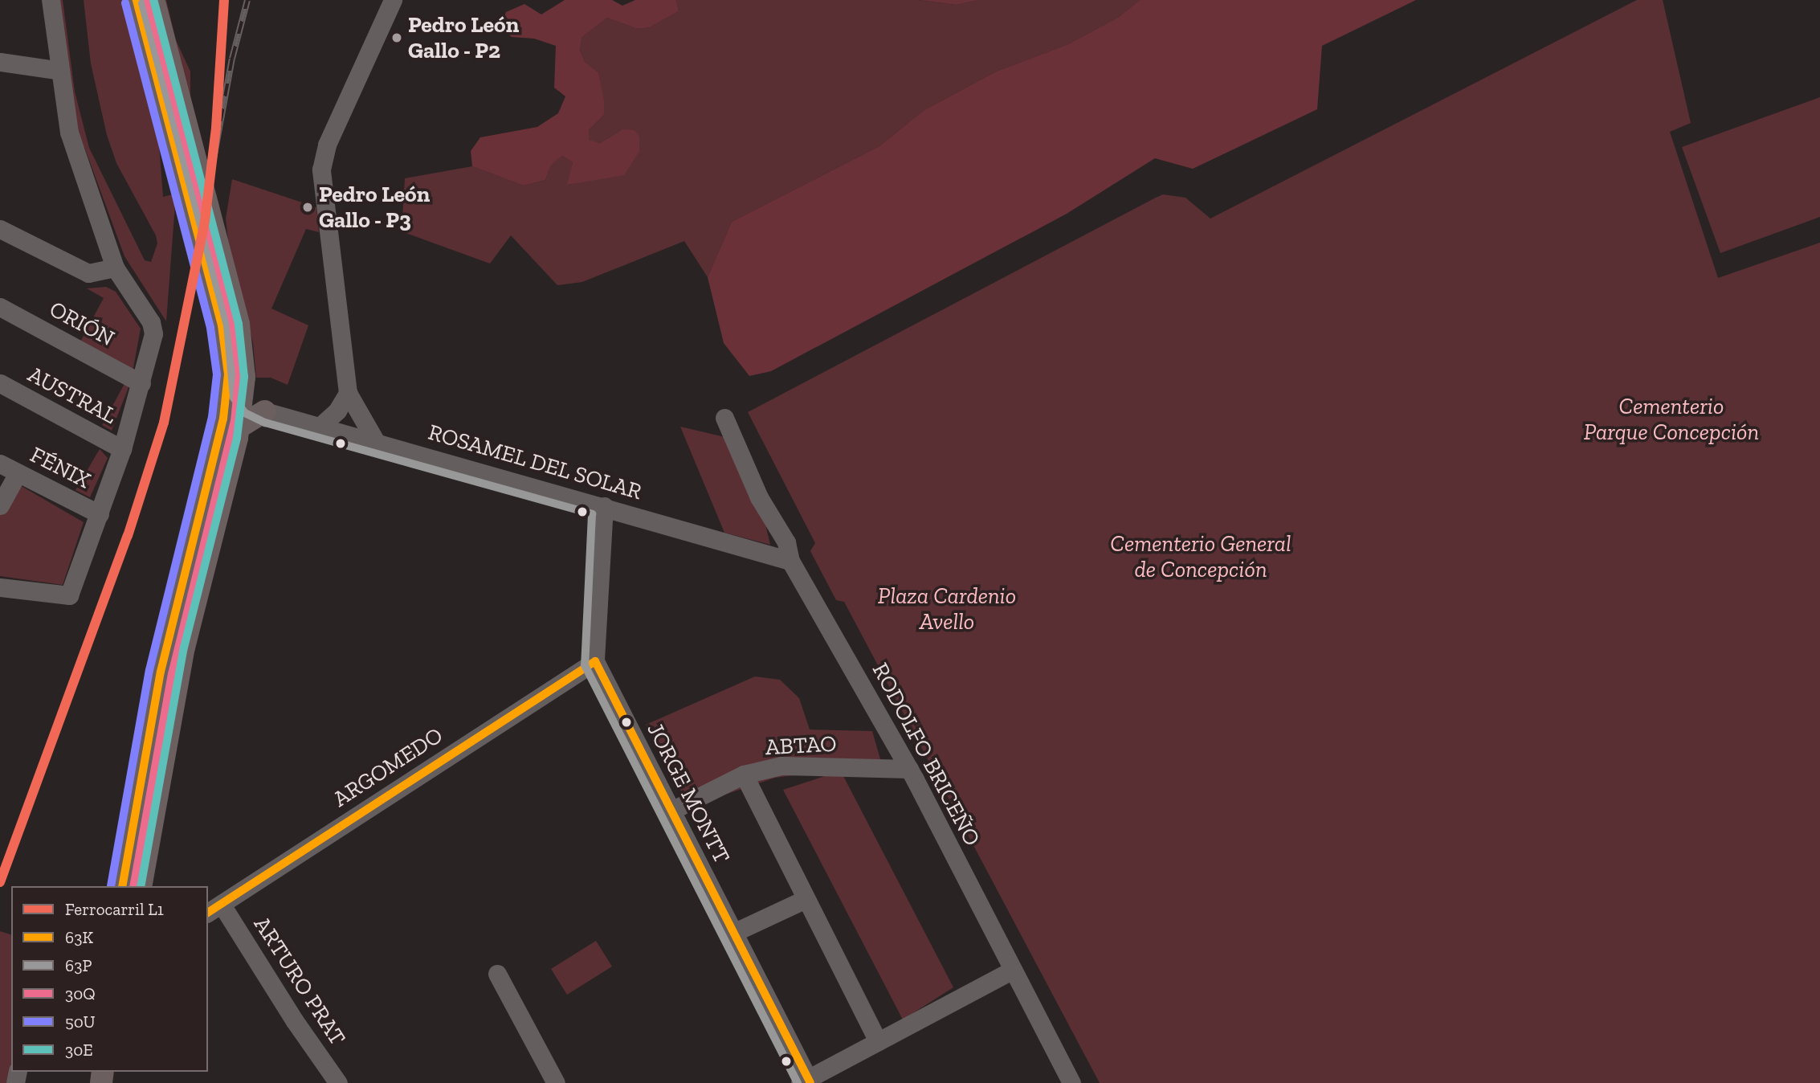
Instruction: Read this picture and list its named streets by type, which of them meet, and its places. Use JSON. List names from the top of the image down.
{
  "streets": {
    "street": [
      "ORIÓN",
      "AUSTRAL",
      "ROSAMEL DEL SOLAR",
      "FÉNIX",
      "ABTAO",
      "RODOLFO BRICEÑO",
      "ARGOMEDO",
      "JORGE MONTT",
      "ARTURO PRAT"
    ]
  },
  "crossings": [
    ["ROSAMEL DEL SOLAR", "RODOLFO BRICEÑO"],
    ["ROSAMEL DEL SOLAR", "JORGE MONTT"],
    ["ABTAO", "RODOLFO BRICEÑO"],
    ["ABTAO", "JORGE MONTT"],
    ["ARGOMEDO", "JORGE MONTT"],
    ["ARGOMEDO", "ARTURO PRAT"]
  ],
  "parks": ["Cementerio Parque Concepción", "Cementerio General de Concepción", "Plaza Cardenio Avello"],
  "places": ["Pedro León Gallo - P2", "Pedro León Gallo - P3"],
  "lines": [
    "rail line L1",
    "transit line 63K",
    "transit line 30Q",
    "transit line 30E",
    "transit line 63P",
    "transit line 50U"
  ],
  "legend": [
    "Ferrocarril L1",
    "63K",
    "63P",
    "30Q",
    "50U",
    "30E"
  ]
}
